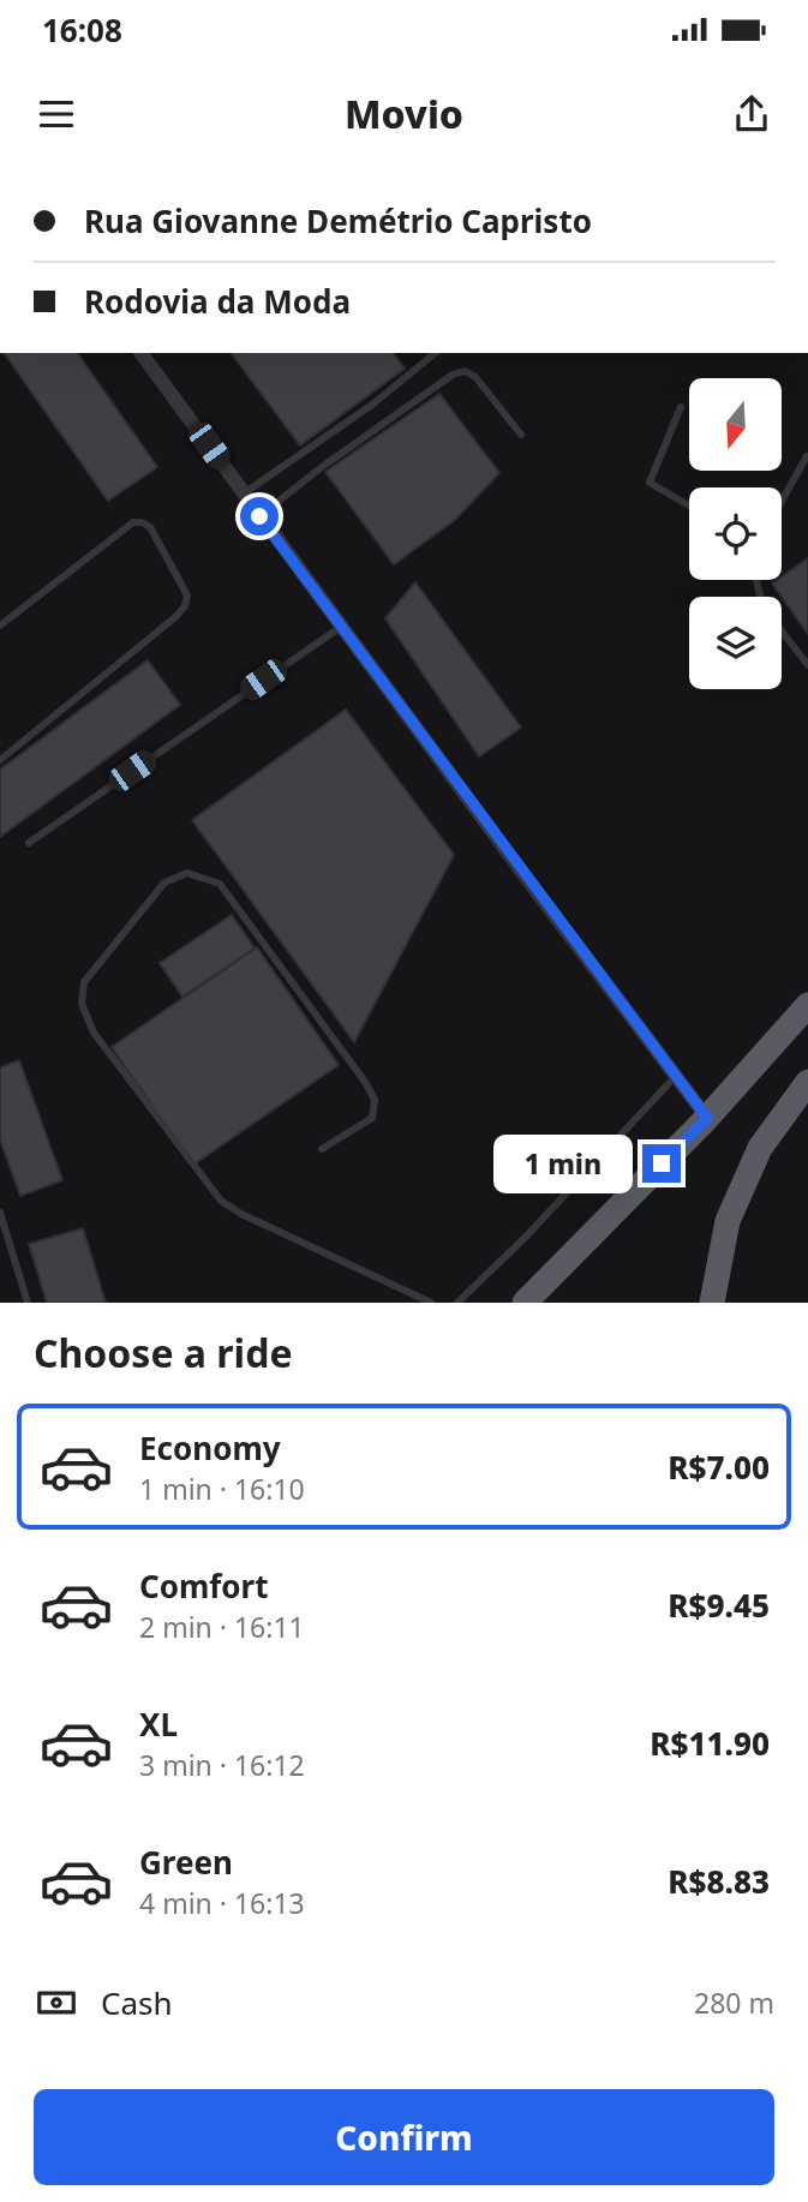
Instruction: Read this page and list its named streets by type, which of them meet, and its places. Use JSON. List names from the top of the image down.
{
  "north": "bottom",
  "page": {
    "status": "16:08",
    "header": "Movio",
    "banner": ["Rua Giovanne Demétrio Capristo", "Rodovia da Moda"],
    "bubble": "1 min",
    "heading": "Choose a ride",
    "list": [
      {
        "name": "Economy",
        "note": "1 min · 16:10",
        "value": "R$7.00"
      },
      {
        "name": "Comfort",
        "note": "2 min · 16:11",
        "value": "R$9.45"
      },
      {
        "name": "XL",
        "note": "3 min · 16:12",
        "value": "R$11.90"
      },
      {
        "name": "Green",
        "note": "4 min · 16:13",
        "value": "R$8.83"
      }
    ],
    "pay": ["Cash", "280 m"],
    "buttons": "Confirm"
  }
}
